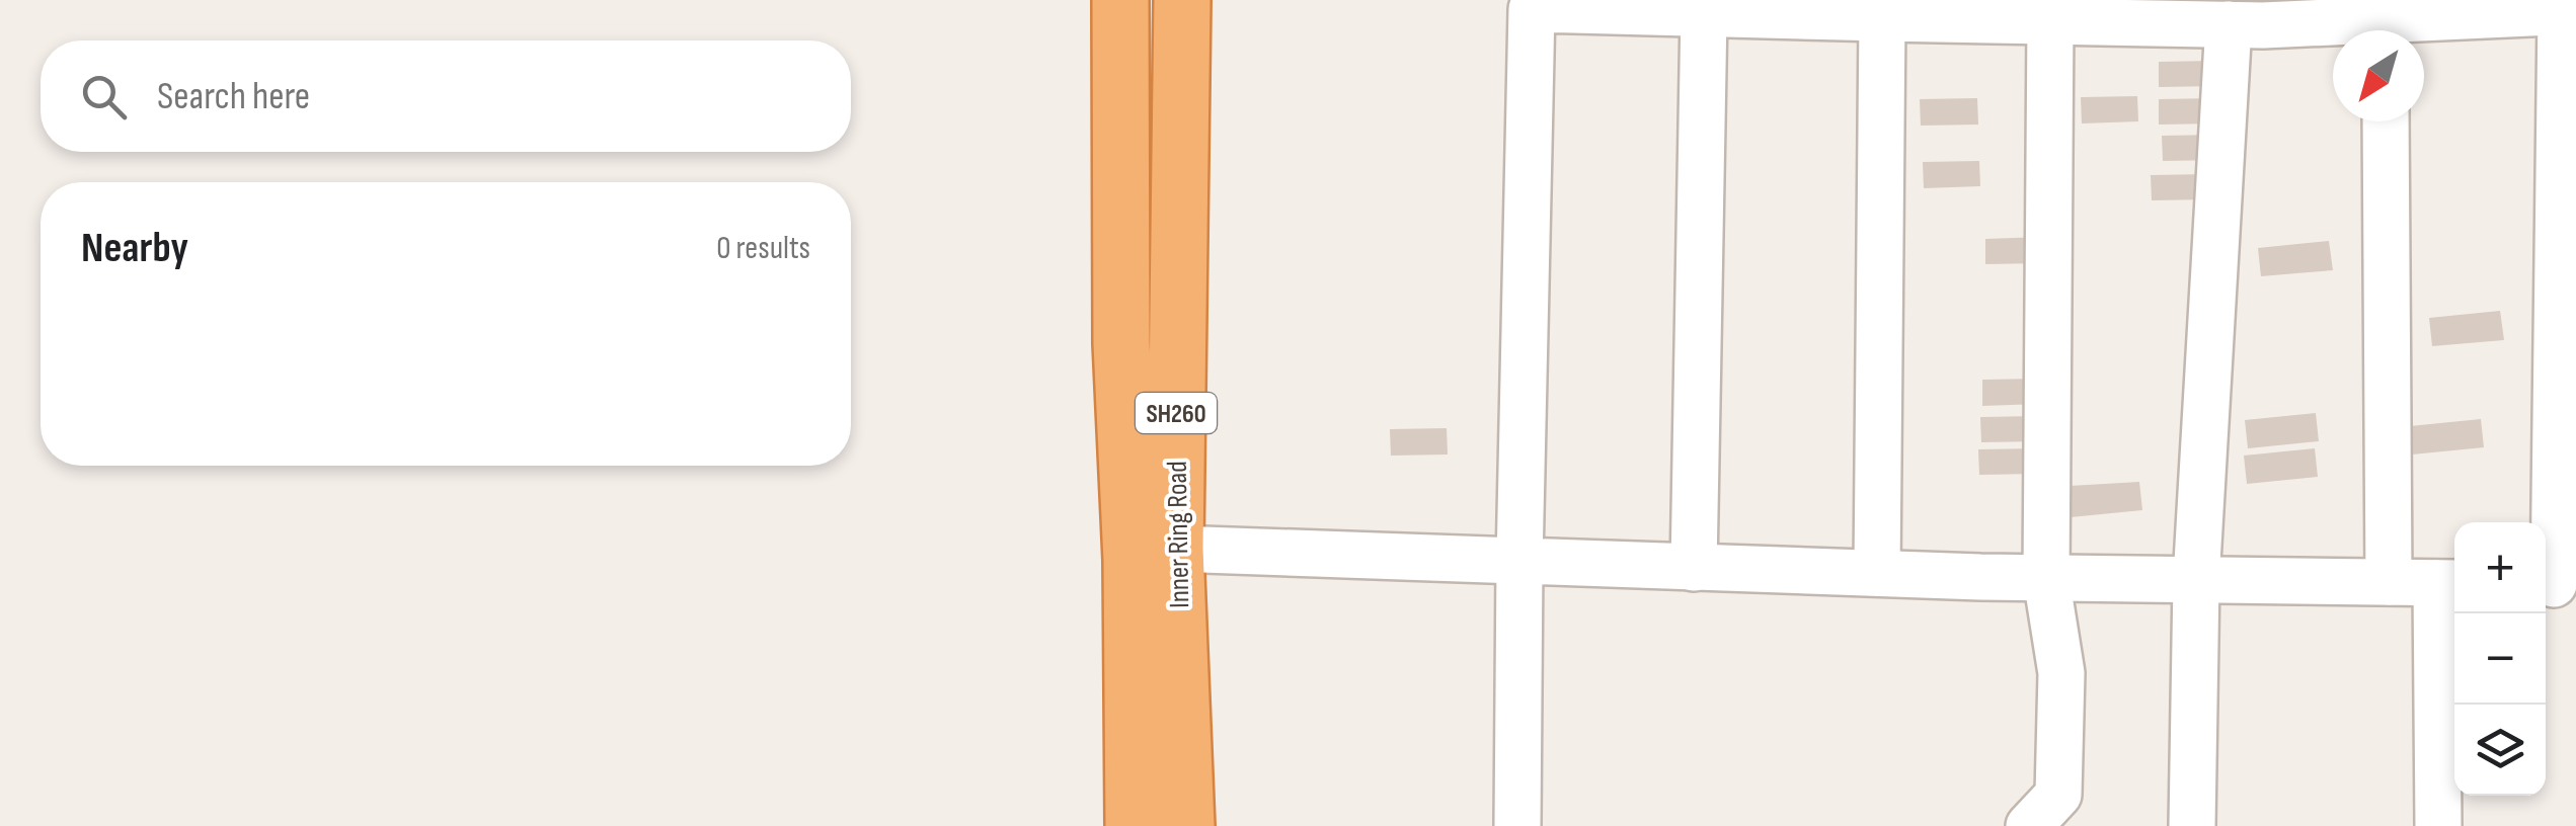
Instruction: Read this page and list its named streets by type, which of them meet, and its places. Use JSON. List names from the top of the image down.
{
  "streets": {
    "highway": ["SH260", "Inner Ring Road"]
  },
  "north": "bottom left",
  "page": {
    "search": "Search here",
    "heading": ["Nearby", "0 results"],
    "map_buttons": ["+", "−"]
  }
}
